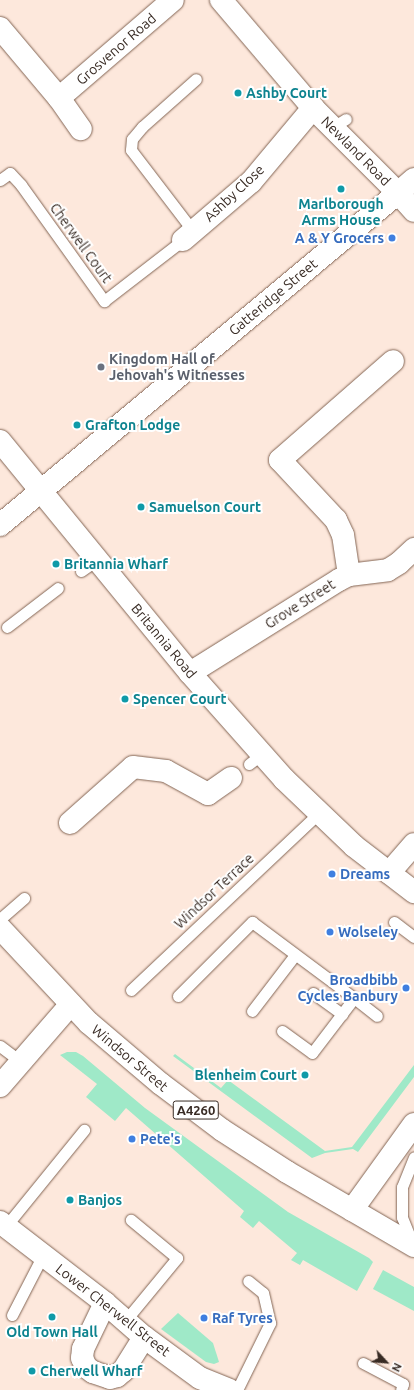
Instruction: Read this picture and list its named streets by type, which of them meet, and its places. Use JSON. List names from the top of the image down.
{
  "streets": {
    "street": [
      "Grosvenor Road",
      "Newland Road",
      "Ashby Close",
      "Gatteridge Street",
      "Grove Street",
      "Britannia Road",
      "Windsor Street",
      "A4260",
      "Lower Cherwell Street"
    ],
    "lane": ["Cherwell Court", "Windsor Terrace"]
  },
  "crossings": [
    ["Newland Road", "Ashby Close"],
    ["Newland Road", "Gatteridge Street"],
    ["Ashby Close", "Cherwell Court"],
    ["Gatteridge Street", "Britannia Road"],
    ["Grove Street", "Britannia Road"],
    ["Britannia Road", "Windsor Terrace"],
    ["Windsor Street", "A4260"]
  ],
  "places": [
    "Ashby Court",
    "Marlborough Arms House",
    "A & Y Grocers",
    "Kingdom Hall of Jehovah's Witnesses",
    "Grafton Lodge",
    "Samuelson Court",
    "Britannia Wharf",
    "Spencer Court",
    "Dreams",
    "Wolseley",
    "Broadbibb Cycles Banbury",
    "Blenheim Court",
    "Pete's",
    "Banjos",
    "Old Town Hall",
    "Raf Tyres",
    "Cherwell Wharf"
  ],
  "north": "bottom right"
}
